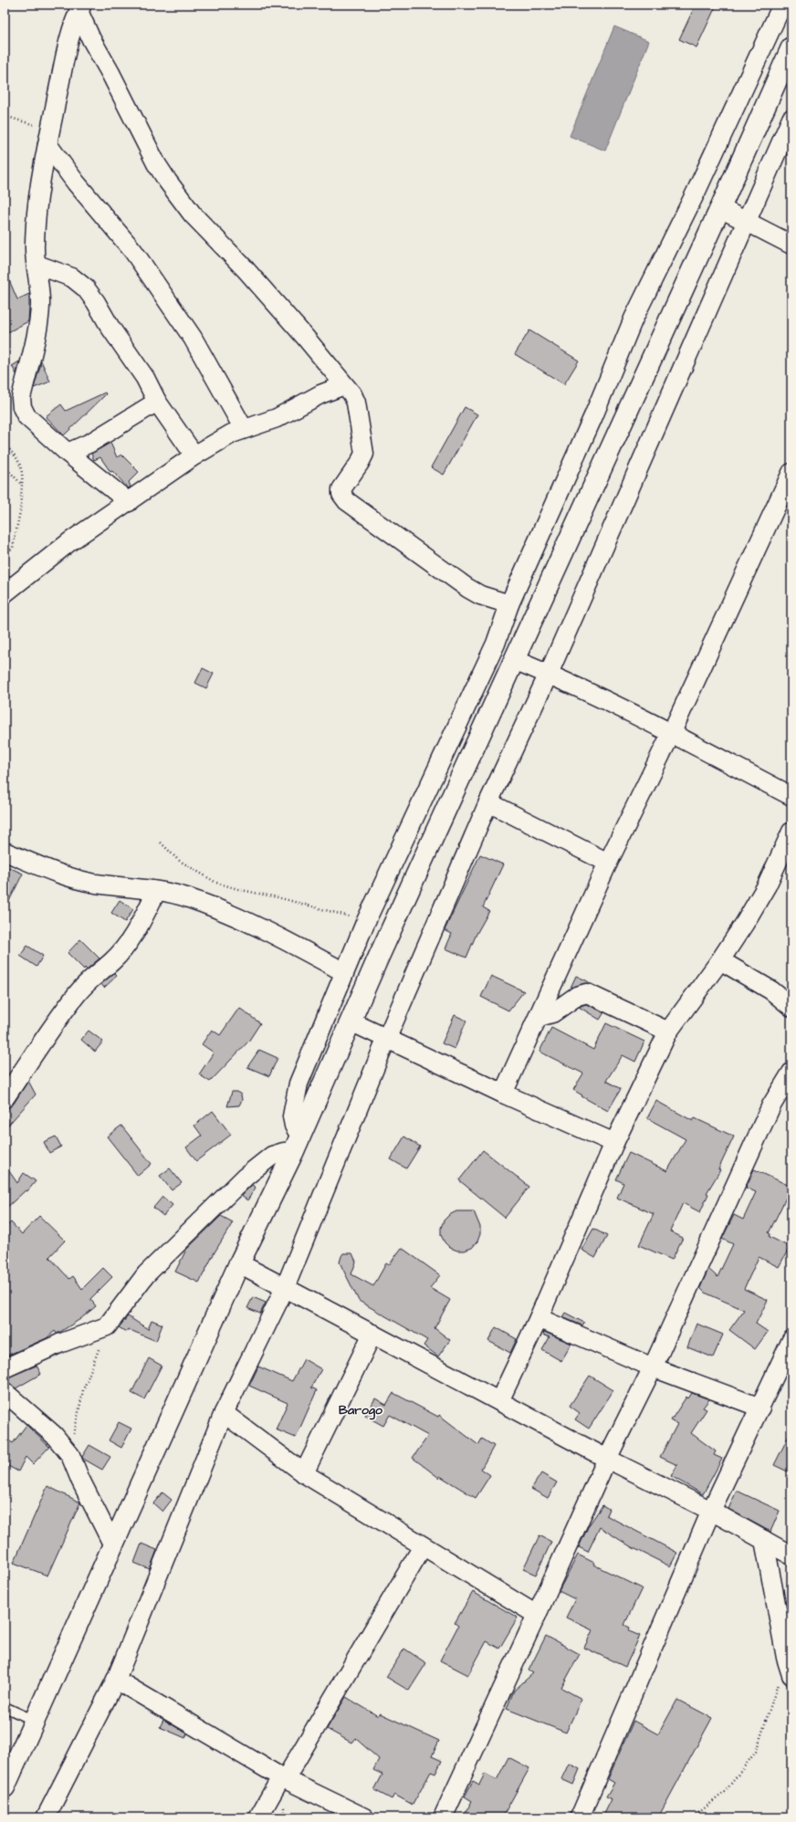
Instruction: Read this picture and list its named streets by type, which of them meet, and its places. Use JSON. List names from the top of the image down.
{
  "districts": ["Barogo"]
}
